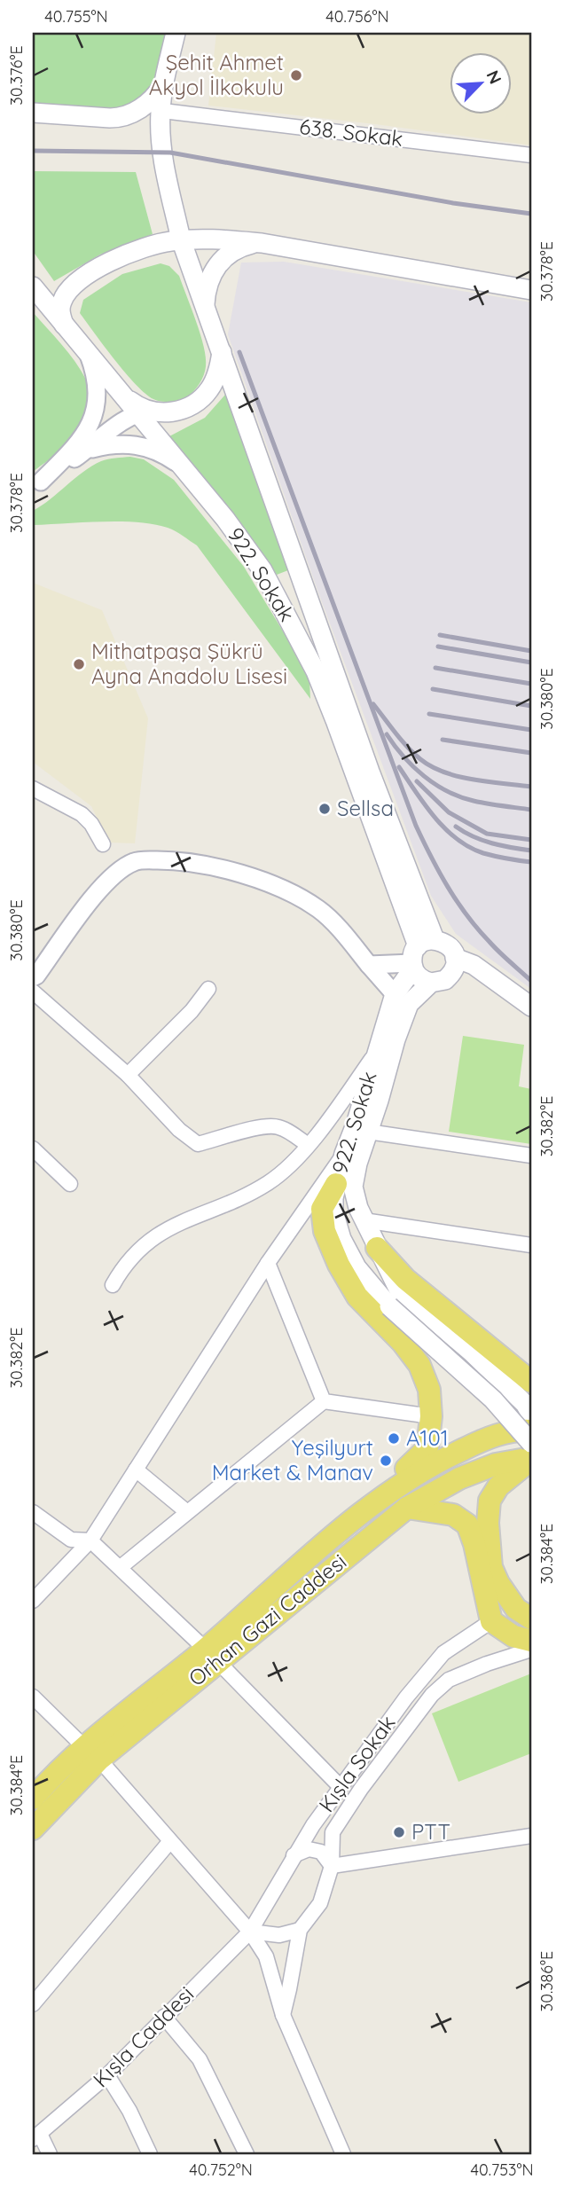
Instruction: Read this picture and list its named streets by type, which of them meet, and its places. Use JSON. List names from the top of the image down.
{
  "streets": {
    "main road": ["922. Sokak", "Orhan Gazi Caddesi"],
    "street": ["638. Sokak", "Kışla Sokak", "Kışla Caddesi"]
  },
  "crossings": [
    ["638. Sokak", "922. Sokak"],
    ["Kışla Sokak", "Kışla Caddesi"]
  ],
  "places": [
    "Şehit Ahmet Akyol İlkokulu",
    "Mithatpaşa Şükrü Ayna Anadolu Lisesi",
    "Sellsa",
    "A101",
    "Yeşilyurt Market & Manav",
    "PTT"
  ],
  "north": "top right",
  "coordinates": [
    "40.755°N",
    "40.756°N",
    "30.376°E",
    "30.378°E",
    "30.380°E",
    "30.382°E",
    "30.384°E",
    "30.386°E",
    "40.752°N",
    "40.753°N"
  ]
}
